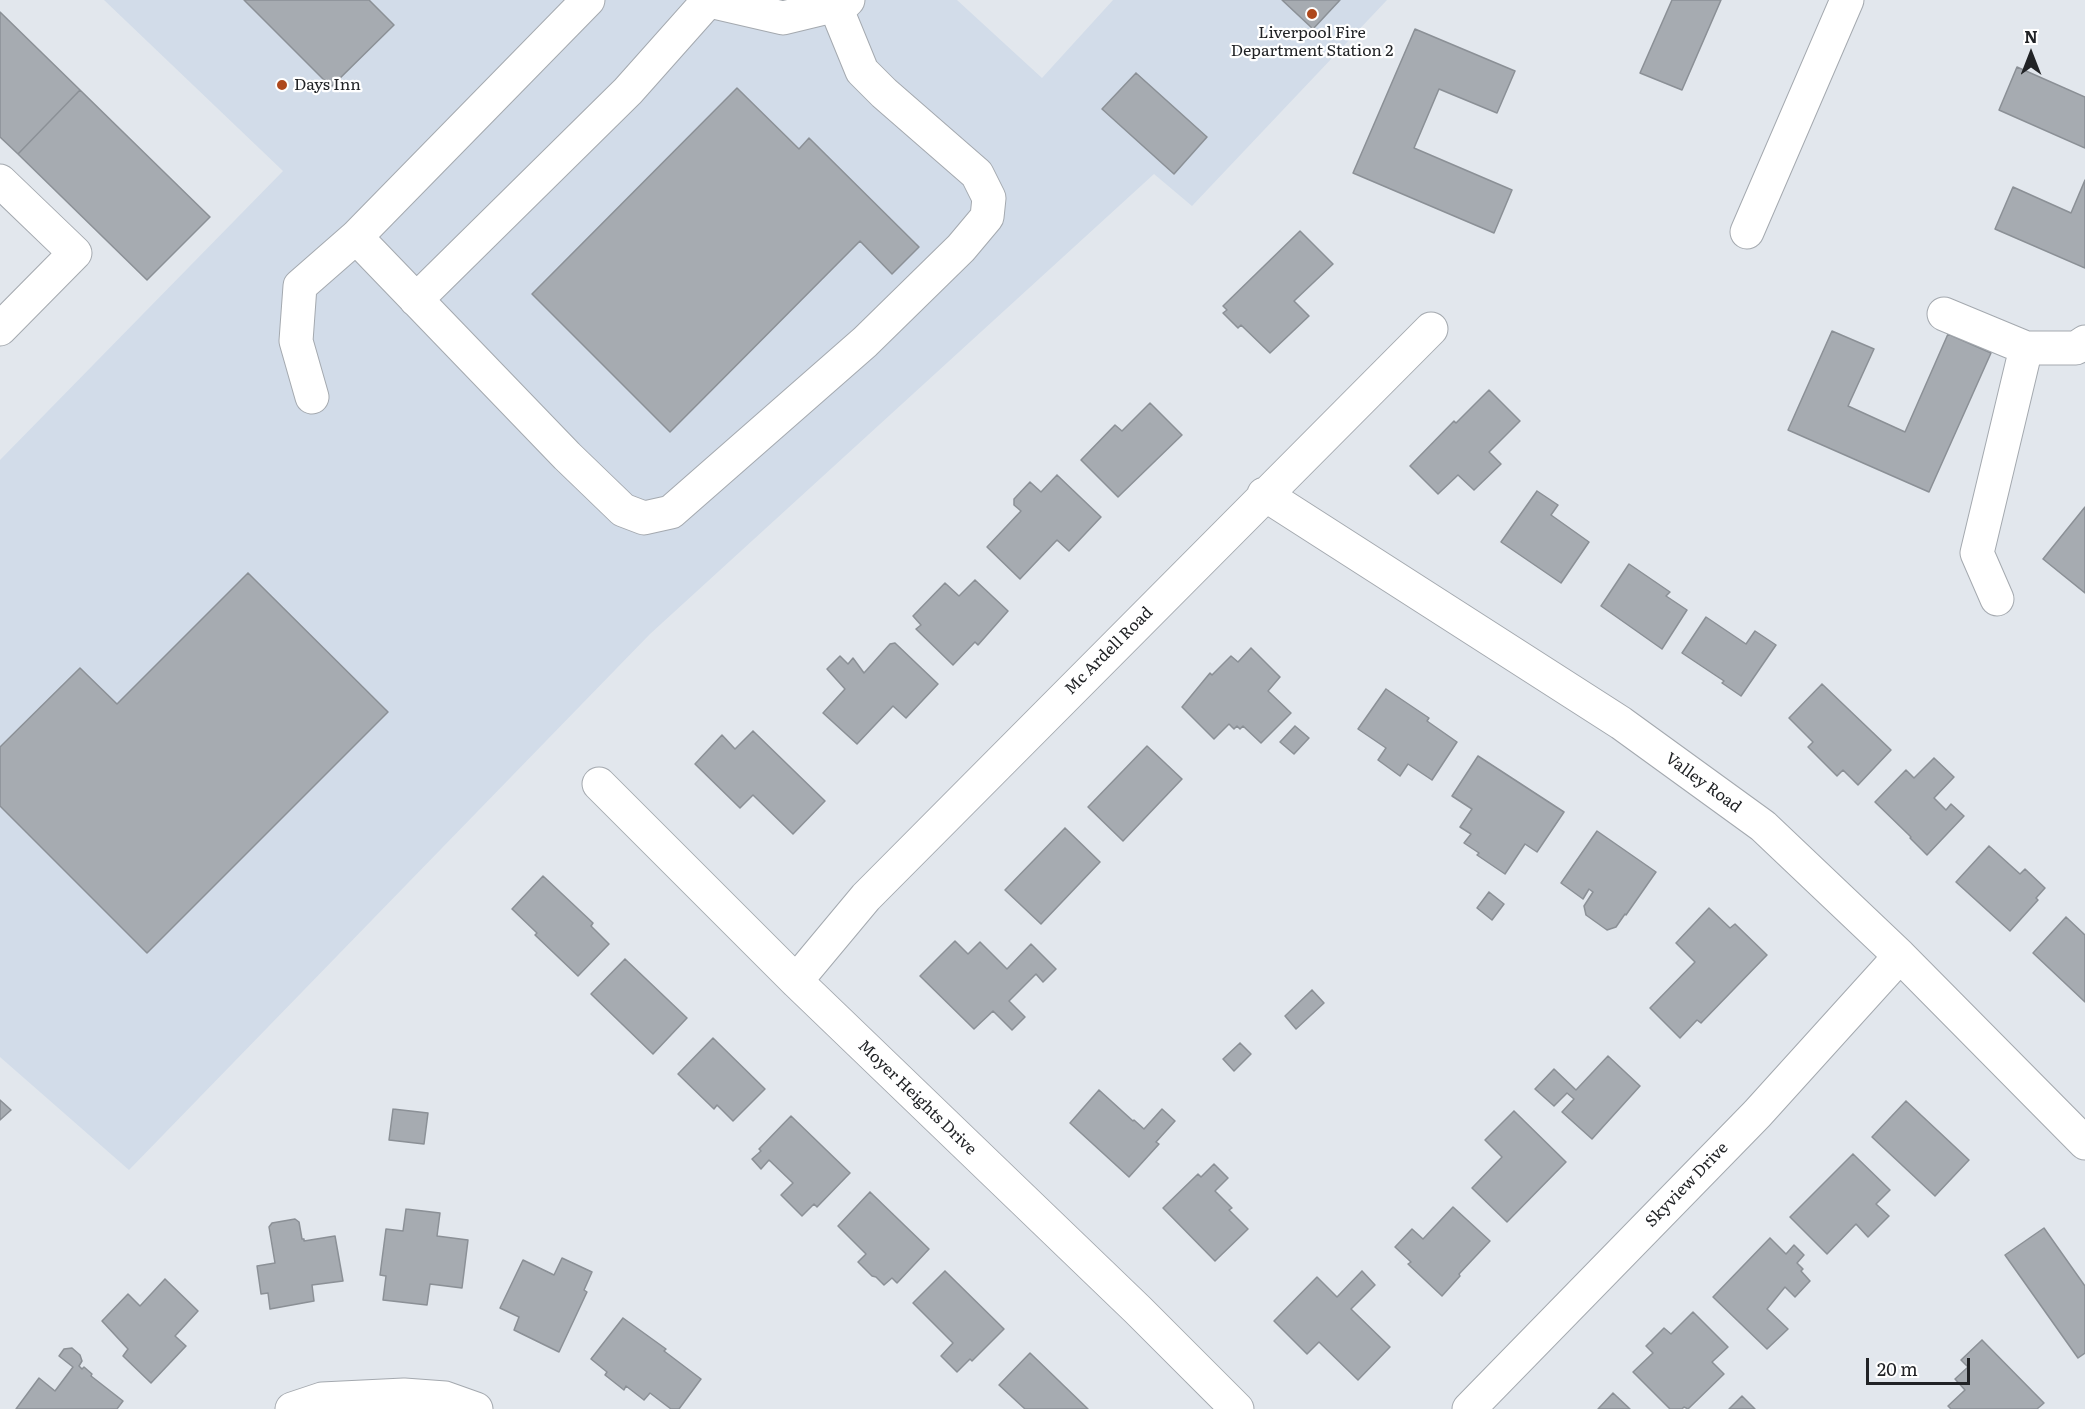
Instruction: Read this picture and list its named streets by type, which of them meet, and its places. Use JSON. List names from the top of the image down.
{
  "streets": {
    "street": [
      "Mc Ardell Road",
      "Valley Road",
      "Moyer Heights Drive",
      "Skyview Drive"
    ]
  },
  "crossings": [
    ["Mc Ardell Road", "Valley Road"],
    ["Mc Ardell Road", "Moyer Heights Drive"],
    ["Valley Road", "Skyview Drive"]
  ],
  "places": ["Liverpool Fire Department Station 2", "Days Inn"],
  "scale_bar": "20 m",
  "north": "top"
}
